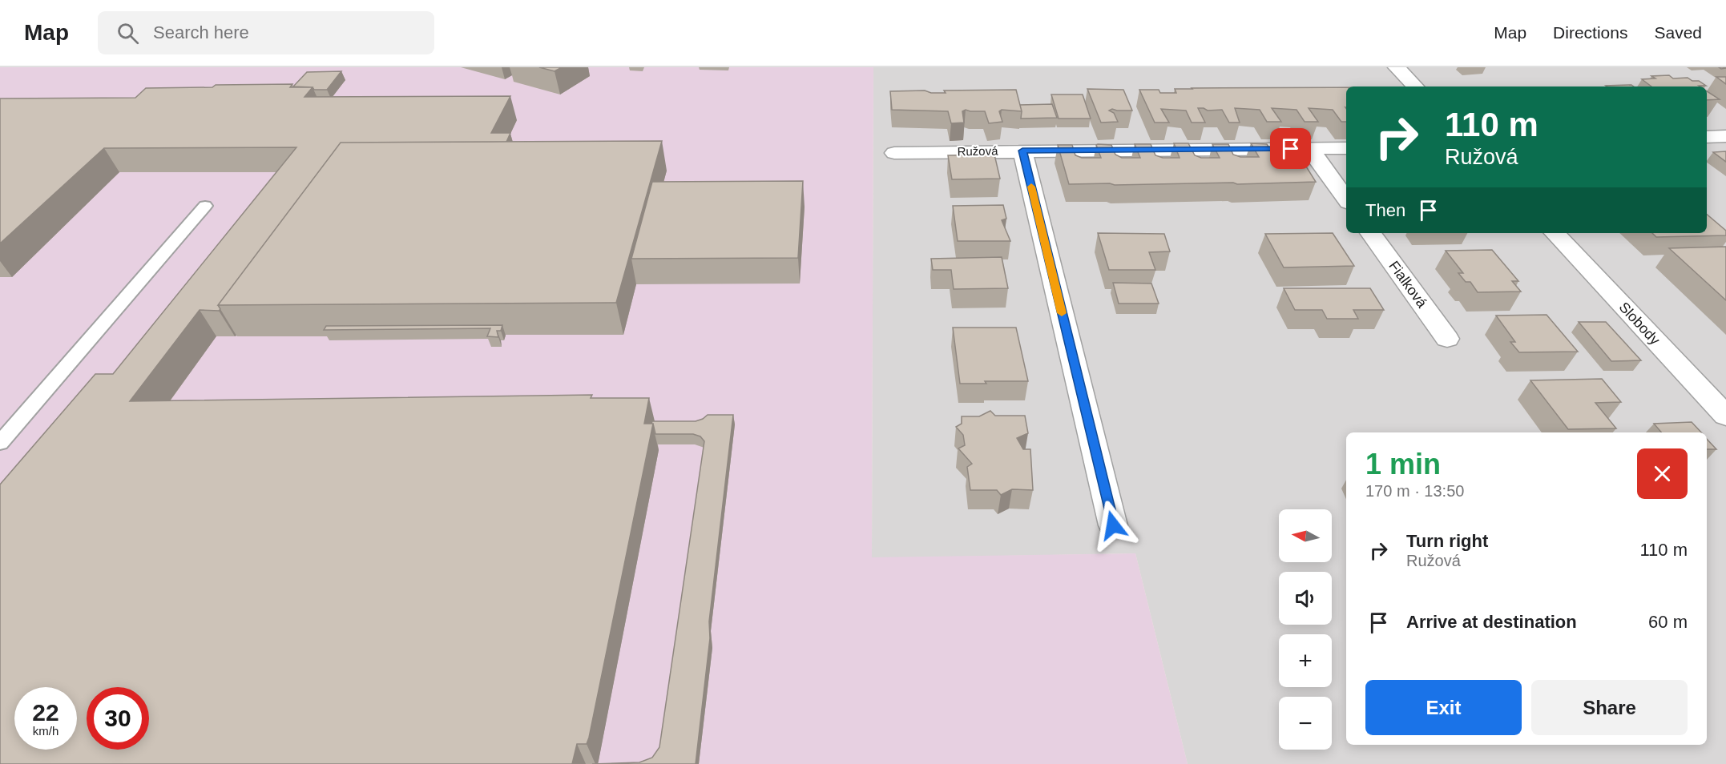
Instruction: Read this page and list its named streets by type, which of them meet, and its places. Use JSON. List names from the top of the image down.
{
  "streets": {
    "street": ["Ružová", "Fialková", "Slobody"]
  },
  "north": "left",
  "page": {
    "header": "Map",
    "search": "Search here",
    "nav": ["Map", "Directions", "Saved"],
    "turn": ["110 m", "Ružová"],
    "then": "Then",
    "heading": ["1 min", "170 m · 13:50"],
    "map_buttons": ["+", "−"],
    "list": [
      {
        "name": "Turn right",
        "note": "Ružová",
        "value": "110 m"
      },
      {
        "name": "Arrive at destination",
        "value": "60 m"
      }
    ],
    "buttons": ["Exit", "Share"],
    "speed": "22 km/h",
    "limit": "30"
  }
}
